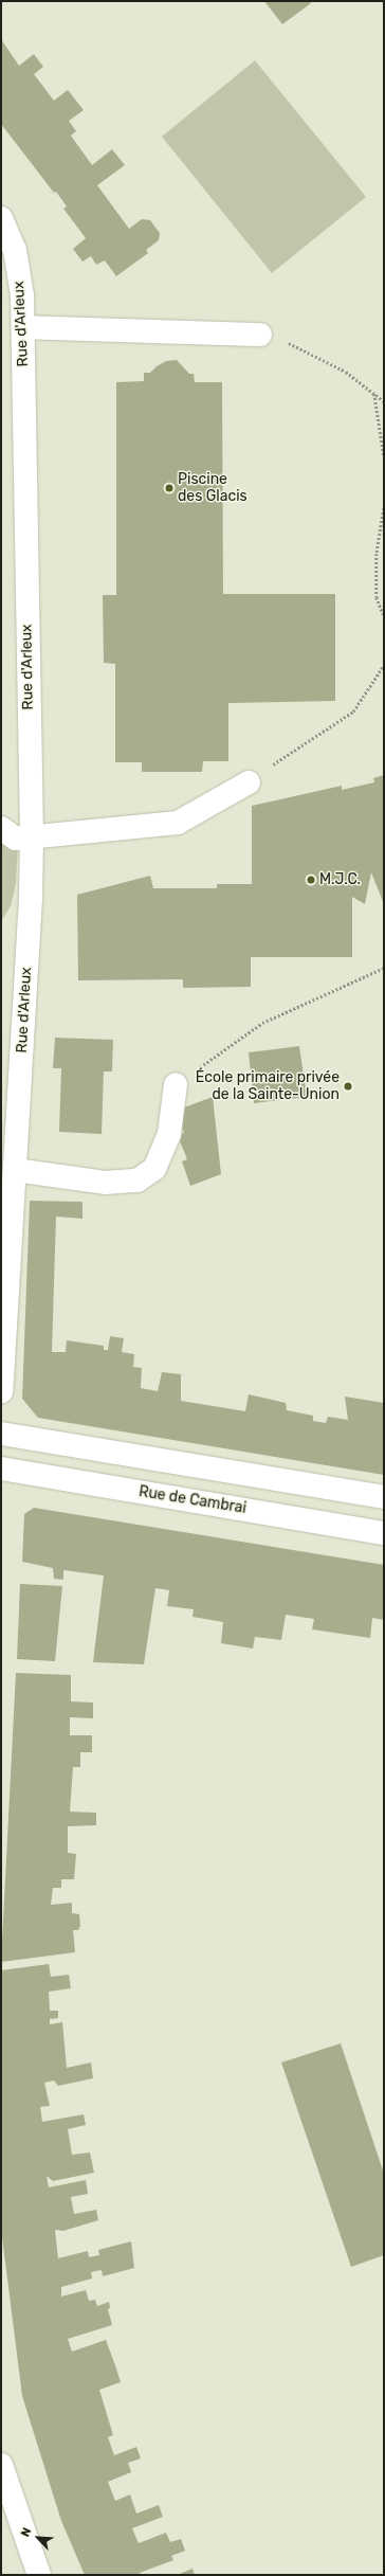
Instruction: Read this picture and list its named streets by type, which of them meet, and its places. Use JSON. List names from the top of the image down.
{
  "streets": {
    "street": ["Rue d'Arleux", "Rue de Cambrai"]
  },
  "places": ["Piscine des Glacis", "M.J.C.", "École primaire privée de la Sainte-Union"],
  "north": "top left"
}
